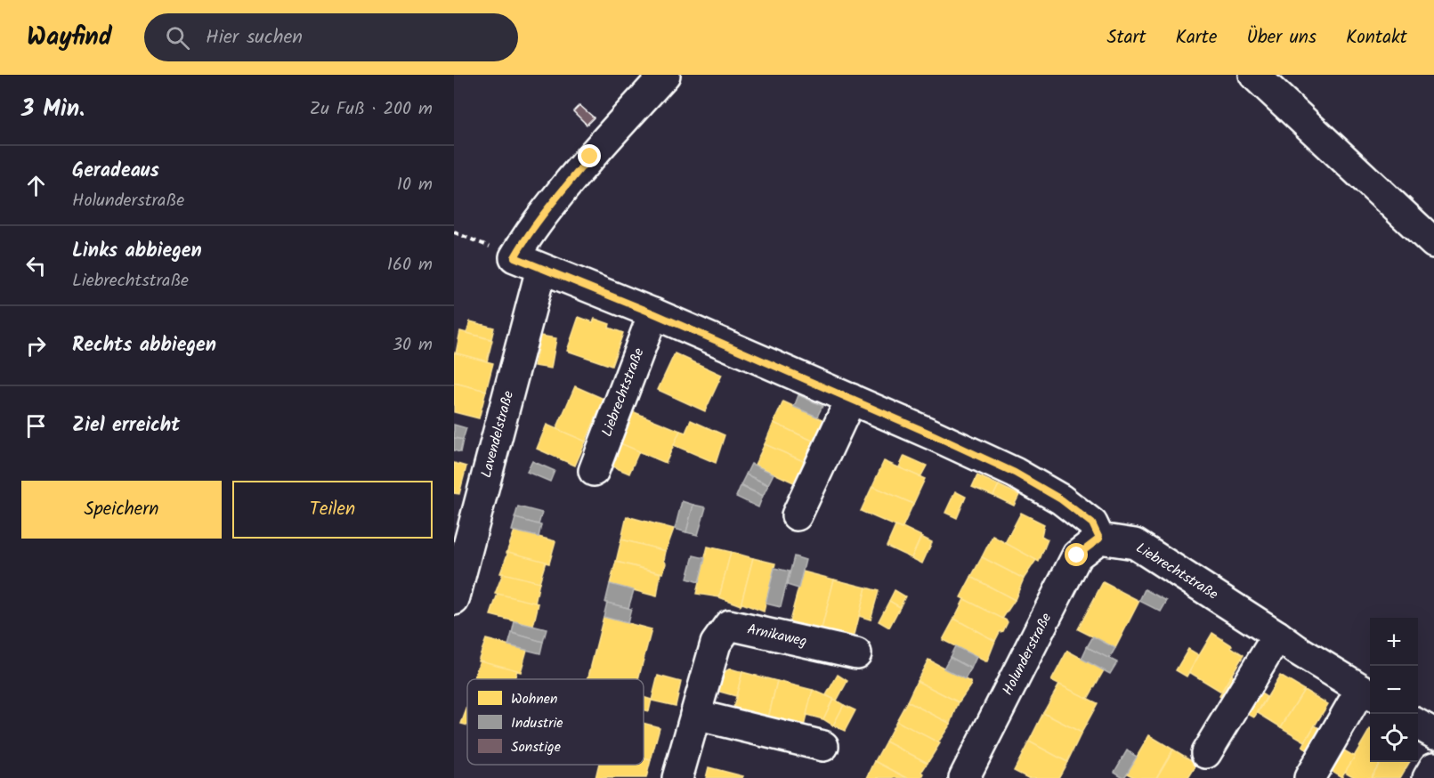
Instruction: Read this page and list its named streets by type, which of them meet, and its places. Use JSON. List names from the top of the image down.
{
  "streets": {
    "street": [
      "Liebrechtstraße",
      "Lavendelstraße",
      "Arnikaweg",
      "Holunderstraße"
    ]
  },
  "crossings": [
    ["Liebrechtstraße", "Holunderstraße"]
  ],
  "legend": ["Wohnen", "Industrie", "Sonstige"],
  "page": {
    "header": "Wayfind",
    "search": "Hier suchen",
    "nav": [
      "Start",
      "Karte",
      "Über uns",
      "Kontakt"
    ],
    "heading": ["3 Min.", "Zu Fuß · 200 m"],
    "list": [
      ["Geradeaus", "Holunderstraße", "10 m"],
      ["Links abbiegen", "Liebrechtstraße", "160 m"],
      ["Rechts abbiegen", "30 m"],
      "Ziel erreicht"
    ],
    "buttons": ["Speichern", "Teilen"],
    "map_buttons": ["+", "−"]
  }
}
